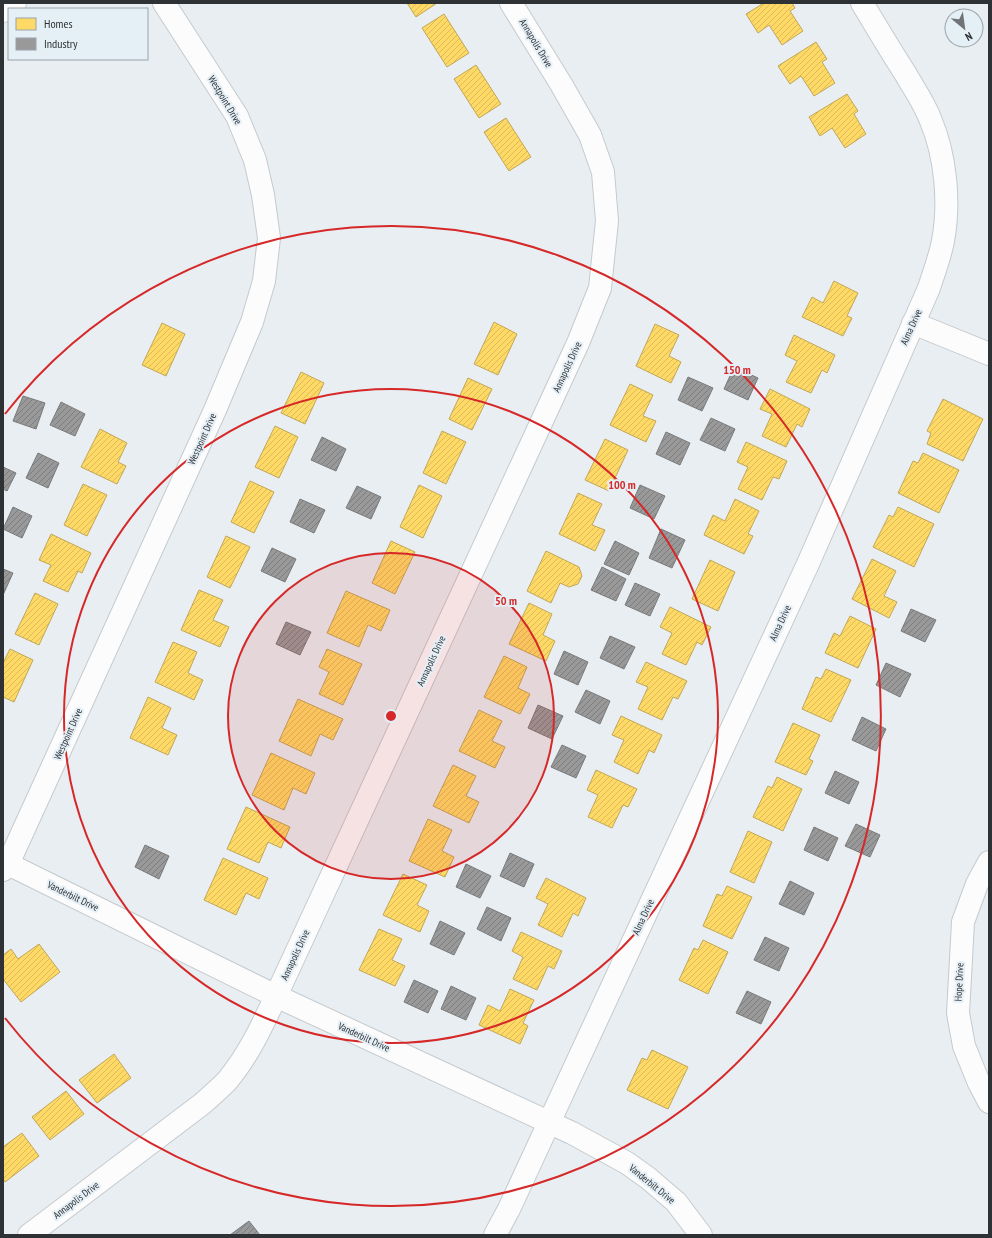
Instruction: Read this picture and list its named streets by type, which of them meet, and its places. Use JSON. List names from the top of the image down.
{
  "streets": {
    "street": [
      "Annapolis Drive",
      "Westpoint Drive",
      "Alma Drive",
      "Vanderbilt Drive",
      "Hope Drive"
    ]
  },
  "crossings": [
    ["Annapolis Drive", "Vanderbilt Drive"],
    ["Westpoint Drive", "Vanderbilt Drive"],
    ["Alma Drive", "Vanderbilt Drive"]
  ],
  "legend": ["Homes", "Industry"],
  "north": "bottom right",
  "rings": ["150 m", "100 m", "50 m"]
}
